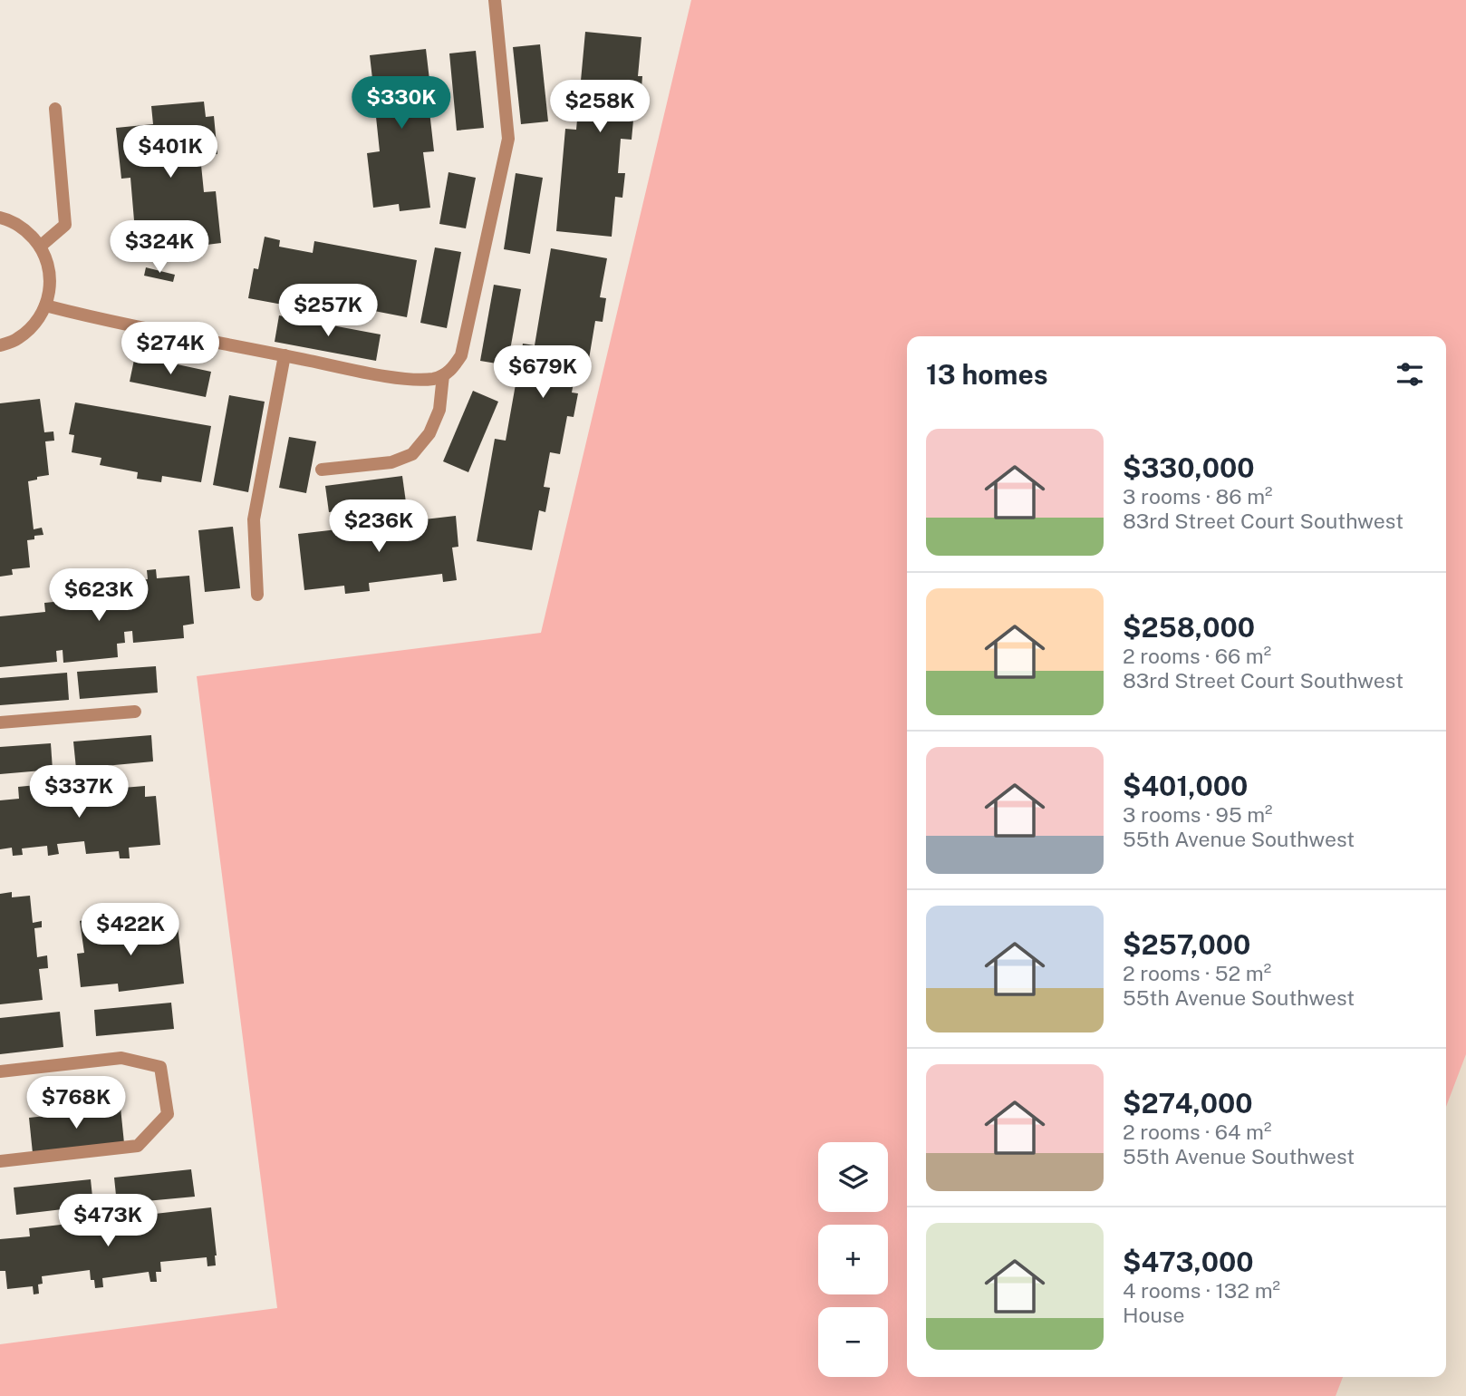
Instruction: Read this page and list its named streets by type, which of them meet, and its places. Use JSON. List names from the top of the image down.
{
  "page": {
    "price": [
      "$330K",
      "$258K",
      "$401K",
      "$324K",
      "$257K",
      "$274K",
      "$679K",
      "$236K",
      "$623K",
      "$337K",
      "$422K",
      "$768K",
      "$473K"
    ],
    "heading": "13 homes",
    "list": [
      {
        "name": "$330,000",
        "note": "3 rooms · 86 m² · 83rd Street Court Southwest"
      },
      {
        "name": "$258,000",
        "note": "2 rooms · 66 m² · 83rd Street Court Southwest"
      },
      {
        "name": "$401,000",
        "note": "3 rooms · 95 m² · 55th Avenue Southwest"
      },
      {
        "name": "$257,000",
        "note": "2 rooms · 52 m² · 55th Avenue Southwest"
      },
      {
        "name": "$274,000",
        "note": "2 rooms · 64 m² · 55th Avenue Southwest"
      },
      {
        "name": "$473,000",
        "note": "4 rooms · 132 m² · House"
      }
    ],
    "map_buttons": ["+", "−"]
  }
}
